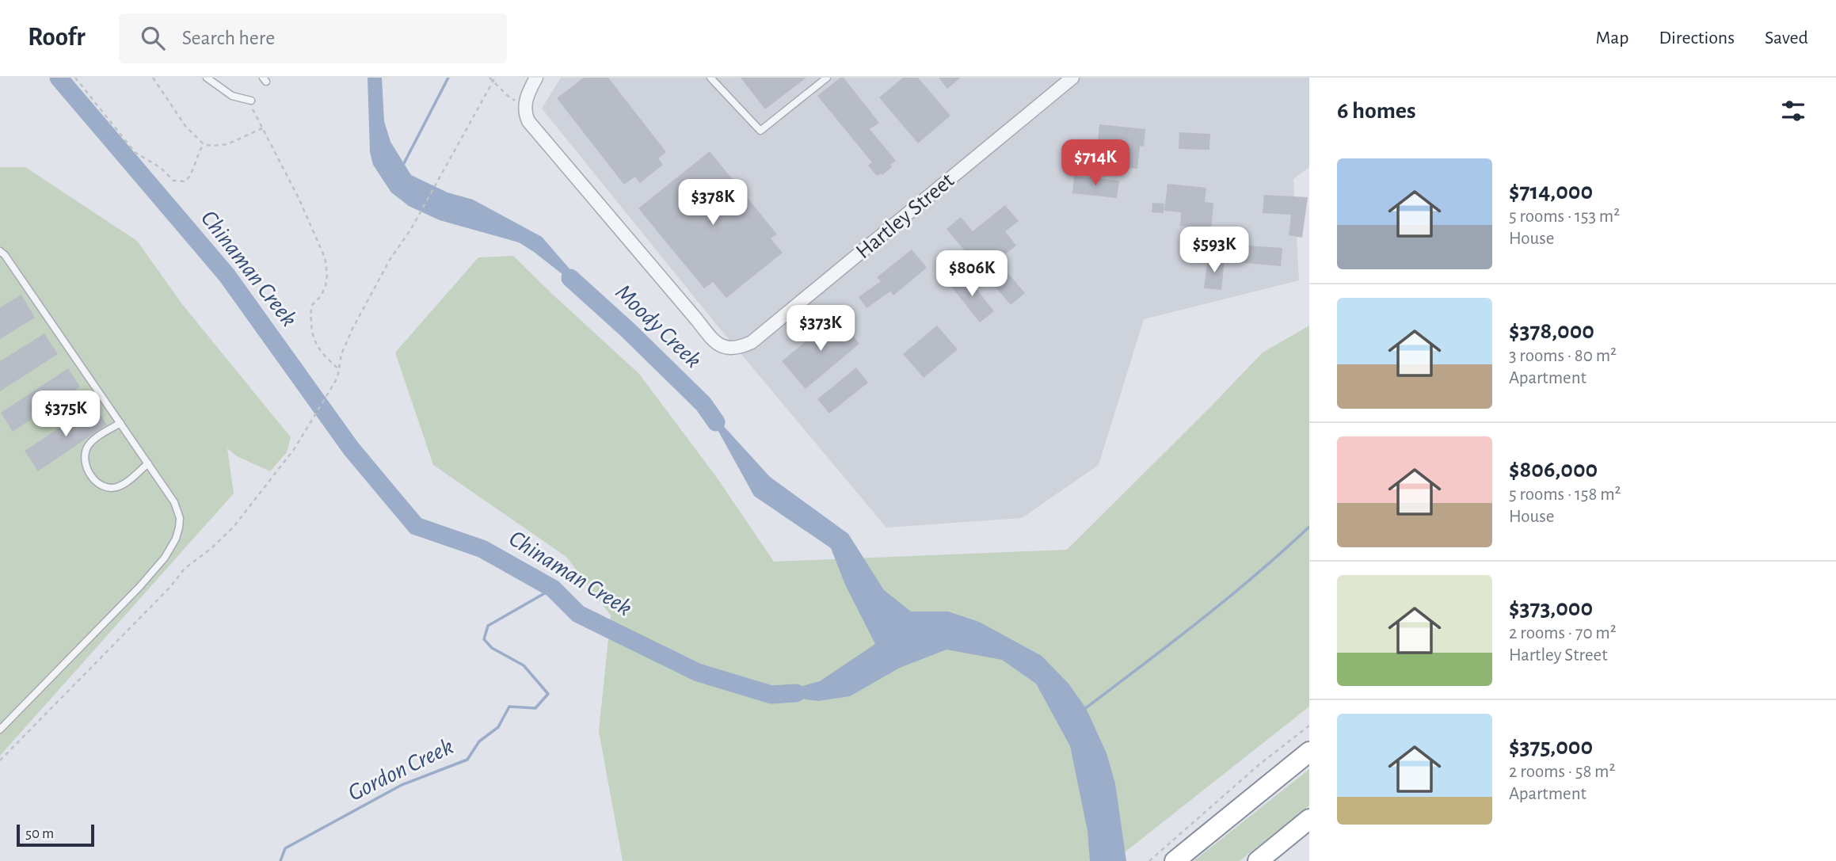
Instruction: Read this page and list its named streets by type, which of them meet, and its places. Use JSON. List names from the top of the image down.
{
  "streets": {
    "street": ["Hartley Street"]
  },
  "water": ["Chinaman Creek", "Moody Creek", "Gordon Creek"],
  "scale_bar": "50 m",
  "page": {
    "header": "Roofr",
    "search": "Search here",
    "nav": ["Map", "Directions", "Saved"],
    "heading": "6 homes",
    "price": [
      "$714K",
      "$378K",
      "$593K",
      "$806K",
      "$373K",
      "$375K"
    ],
    "list": [
      {
        "name": "$714,000",
        "note": "5 rooms · 153 m² · House"
      },
      {
        "name": "$378,000",
        "note": "3 rooms · 80 m² · Apartment"
      },
      {
        "name": "$806,000",
        "note": "5 rooms · 158 m² · House"
      },
      {
        "name": "$373,000",
        "note": "2 rooms · 70 m² · Hartley Street"
      },
      {
        "name": "$375,000",
        "note": "2 rooms · 58 m² · Apartment"
      }
    ],
    "scale": "50 m"
  }
}
